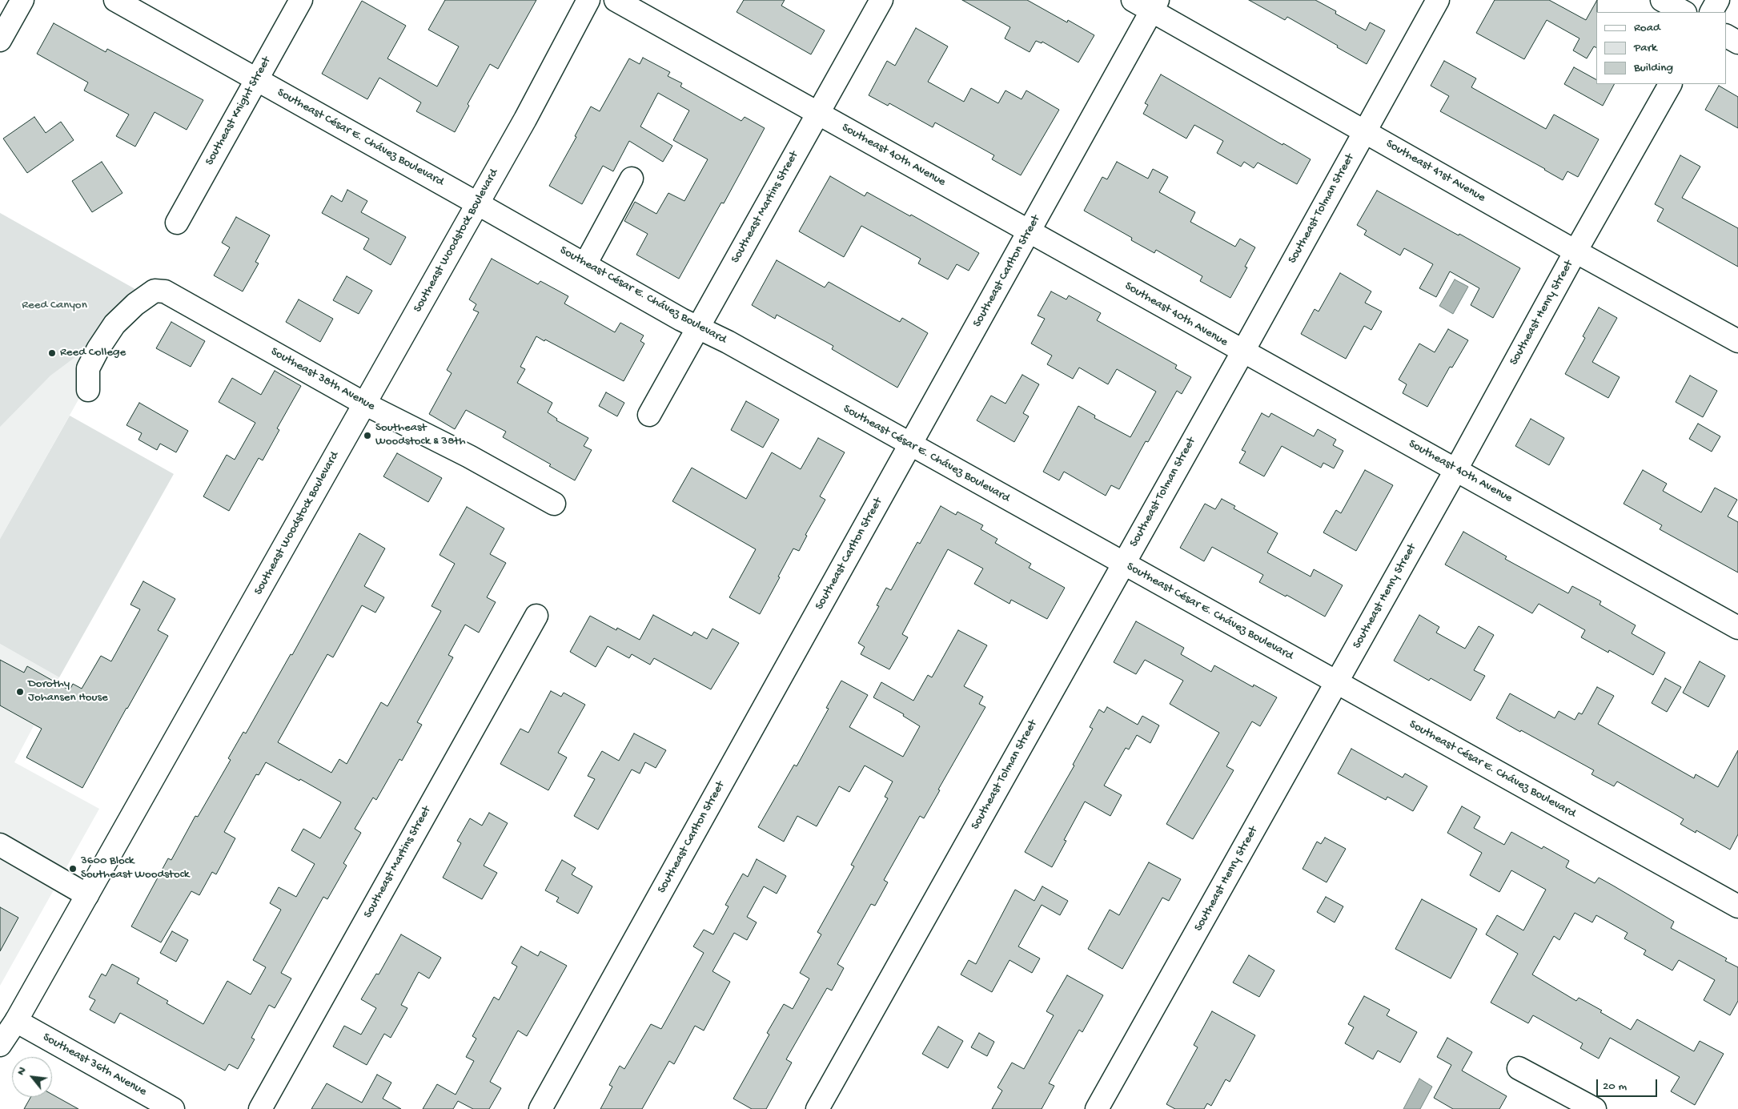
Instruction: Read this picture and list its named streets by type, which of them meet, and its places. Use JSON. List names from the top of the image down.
{
  "streets": {
    "street": [
      "Southeast Knight Street",
      "Southeast César E. Chávez Boulevard",
      "Southeast 40th Avenue",
      "Southeast 41st Avenue",
      "Southeast Martins Street",
      "Southeast Tolman Street",
      "Southeast Woodstock Boulevard",
      "Southeast Carlton Street",
      "Southeast Henry Street",
      "Southeast 38th Avenue",
      "Southeast 36th Avenue"
    ]
  },
  "crossings": [
    ["Southeast Knight Street", "Southeast César E. Chávez Boulevard"],
    ["Southeast César E. Chávez Boulevard", "Southeast Martins Street"],
    ["Southeast César E. Chávez Boulevard", "Southeast Tolman Street"],
    ["Southeast César E. Chávez Boulevard", "Southeast Woodstock Boulevard"],
    ["Southeast César E. Chávez Boulevard", "Southeast Carlton Street"],
    ["Southeast César E. Chávez Boulevard", "Southeast Henry Street"],
    ["Southeast 40th Avenue", "Southeast Martins Street"],
    ["Southeast 40th Avenue", "Southeast Tolman Street"],
    ["Southeast 40th Avenue", "Southeast Carlton Street"],
    ["Southeast 40th Avenue", "Southeast Henry Street"],
    ["Southeast 41st Avenue", "Southeast Tolman Street"],
    ["Southeast 41st Avenue", "Southeast Carlton Street"],
    ["Southeast 41st Avenue", "Southeast Henry Street"],
    ["Southeast Woodstock Boulevard", "Southeast 38th Avenue"],
    ["Southeast Woodstock Boulevard", "Southeast 36th Avenue"]
  ],
  "parks": ["Reed Canyon"],
  "places": [
    "Reed College",
    "Southeast Woodstock & 38th",
    "Dorothy Johansen House",
    "3600 Block Southeast Woodstock"
  ],
  "legend": ["Road", "Park", "Building"],
  "scale_bar": "20 m",
  "north": "top left"
}
